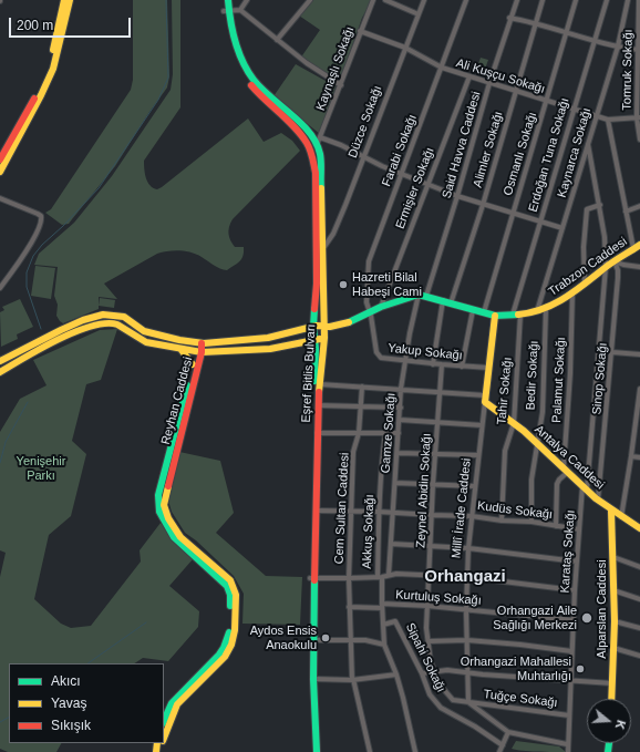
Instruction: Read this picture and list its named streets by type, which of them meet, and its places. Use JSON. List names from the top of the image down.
{
  "streets": {
    "main road": [
      "Trabzon Caddesi",
      "Eşref Bitlis Bulvarı",
      "Reyhan Caddesi",
      "Antalya Caddesi",
      "Millî İrade Caddesi",
      "Alparslan Caddesi"
    ],
    "street": [
      "Kaynaşlı Sokağı",
      "Tomruk Sokağı",
      "Ali Kuşçu Sokağı",
      "Düzce Sokağı",
      "Said Havva Caddesi",
      "Alimler Sokağı",
      "Farabi Sokağı",
      "Kaynarca Sokağı",
      "Osmanlı Sokağı",
      "Erdoğan Tuna Sokağı",
      "Ermişler Sokağı",
      "Yakup Sokağı",
      "Bedir Sokağı",
      "Sinop Sokağı",
      "Palamut Sokağı",
      "Tahir Sokağı",
      "Gamze Sokağı",
      "Zeynel Abidin Sokağı",
      "Cem Sultan Caddesi",
      "Kudüs Sokağı",
      "Akkuş Sokağı",
      "Karataş Sokağı",
      "Kurtuluş Sokağı",
      "Sipahi Sokağı",
      "Tuğçe Sokağı"
    ]
  },
  "crossings": [
    ["Kaynaşlı Sokağı", "Ali Kuşçu Sokağı"],
    ["Kaynaşlı Sokağı", "Eşref Bitlis Bulvarı"],
    ["Tomruk Sokağı", "Ali Kuşçu Sokağı"],
    ["Ali Kuşçu Sokağı", "Düzce Sokağı"],
    ["Ali Kuşçu Sokağı", "Said Havva Caddesi"],
    ["Ali Kuşçu Sokağı", "Alimler Sokağı"],
    ["Ali Kuşçu Sokağı", "Farabi Sokağı"],
    ["Ali Kuşçu Sokağı", "Kaynarca Sokağı"],
    ["Ali Kuşçu Sokağı", "Osmanlı Sokağı"],
    ["Ali Kuşçu Sokağı", "Erdoğan Tuna Sokağı"],
    ["Ali Kuşçu Sokağı", "Ermişler Sokağı"],
    ["Düzce Sokağı", "Eşref Bitlis Bulvarı"],
    ["Said Havva Caddesi", "Trabzon Caddesi"],
    ["Alimler Sokağı", "Trabzon Caddesi"],
    ["Farabi Sokağı", "Trabzon Caddesi"],
    ["Farabi Sokağı", "Yakup Sokağı"],
    ["Kaynarca Sokağı", "Trabzon Caddesi"],
    ["Kaynarca Sokağı", "Karataş Sokağı"],
    ["Osmanlı Sokağı", "Trabzon Caddesi"],
    ["Erdoğan Tuna Sokağı", "Trabzon Caddesi"],
    ["Erdoğan Tuna Sokağı", "Tahir Sokağı"],
    ["Ermişler Sokağı", "Trabzon Caddesi"],
    ["Trabzon Caddesi", "Yakup Sokağı"],
    ["Trabzon Caddesi", "Eşref Bitlis Bulvarı"],
    ["Trabzon Caddesi", "Bedir Sokağı"],
    ["Trabzon Caddesi", "Sinop Sokağı"],
    ["Trabzon Caddesi", "Palamut Sokağı"],
    ["Trabzon Caddesi", "Tahir Sokağı"],
    ["Trabzon Caddesi", "Gamze Sokağı"],
    ["Trabzon Caddesi", "Millî İrade Caddesi"],
    ["Trabzon Caddesi", "Karataş Sokağı"],
    ["Yakup Sokağı", "Gamze Sokağı"],
    ["Yakup Sokağı", "Zeynel Abidin Sokağı"],
    ["Yakup Sokağı", "Millî İrade Caddesi"],
    ["Eşref Bitlis Bulvarı", "Cem Sultan Caddesi"],
    ["Eşref Bitlis Bulvarı", "Kudüs Sokağı"],
    ["Bedir Sokağı", "Antalya Caddesi"],
    ["Bedir Sokağı", "Kudüs Sokağı"],
    ["Sinop Sokağı", "Antalya Caddesi"],
    ["Palamut Sokağı", "Antalya Caddesi"],
    ["Tahir Sokağı", "Antalya Caddesi"],
    ["Tahir Sokağı", "Kudüs Sokağı"],
    ["Gamze Sokağı", "Cem Sultan Caddesi"],
    ["Gamze Sokağı", "Kudüs Sokağı"],
    ["Antalya Caddesi", "Millî İrade Caddesi"],
    ["Antalya Caddesi", "Karataş Sokağı"],
    ["Antalya Caddesi", "Alparslan Caddesi"],
    ["Zeynel Abidin Sokağı", "Cem Sultan Caddesi"],
    ["Zeynel Abidin Sokağı", "Millî İrade Caddesi"],
    ["Zeynel Abidin Sokağı", "Kudüs Sokağı"],
    ["Zeynel Abidin Sokağı", "Kurtuluş Sokağı"],
    ["Zeynel Abidin Sokağı", "Tuğçe Sokağı"],
    ["Cem Sultan Caddesi", "Millî İrade Caddesi"],
    ["Cem Sultan Caddesi", "Kudüs Sokağı"],
    ["Cem Sultan Caddesi", "Akkuş Sokağı"],
    ["Cem Sultan Caddesi", "Karataş Sokağı"],
    ["Cem Sultan Caddesi", "Kurtuluş Sokağı"],
    ["Millî İrade Caddesi", "Kudüs Sokağı"],
    ["Millî İrade Caddesi", "Kurtuluş Sokağı"],
    ["Millî İrade Caddesi", "Tuğçe Sokağı"],
    ["Kudüs Sokağı", "Akkuş Sokağı"],
    ["Kudüs Sokağı", "Karataş Sokağı"],
    ["Karataş Sokağı", "Kurtuluş Sokağı"],
    ["Karataş Sokağı", "Tuğçe Sokağı"]
  ],
  "districts": ["Orhangazi"],
  "parks": ["Yenişehir Parkı"],
  "places": [
    "Hazreti Bilal Habeşi Cami",
    "Orhangazi Aile Sağlığı Merkezi",
    "Aydos Ensis Anaokulu",
    "Orhangazi Mahallesi Muhtarlığı"
  ],
  "legend": ["Akıcı", "Yavaş", "Sıkışık"],
  "scale_bar": "200 m",
  "north": "right"
}
